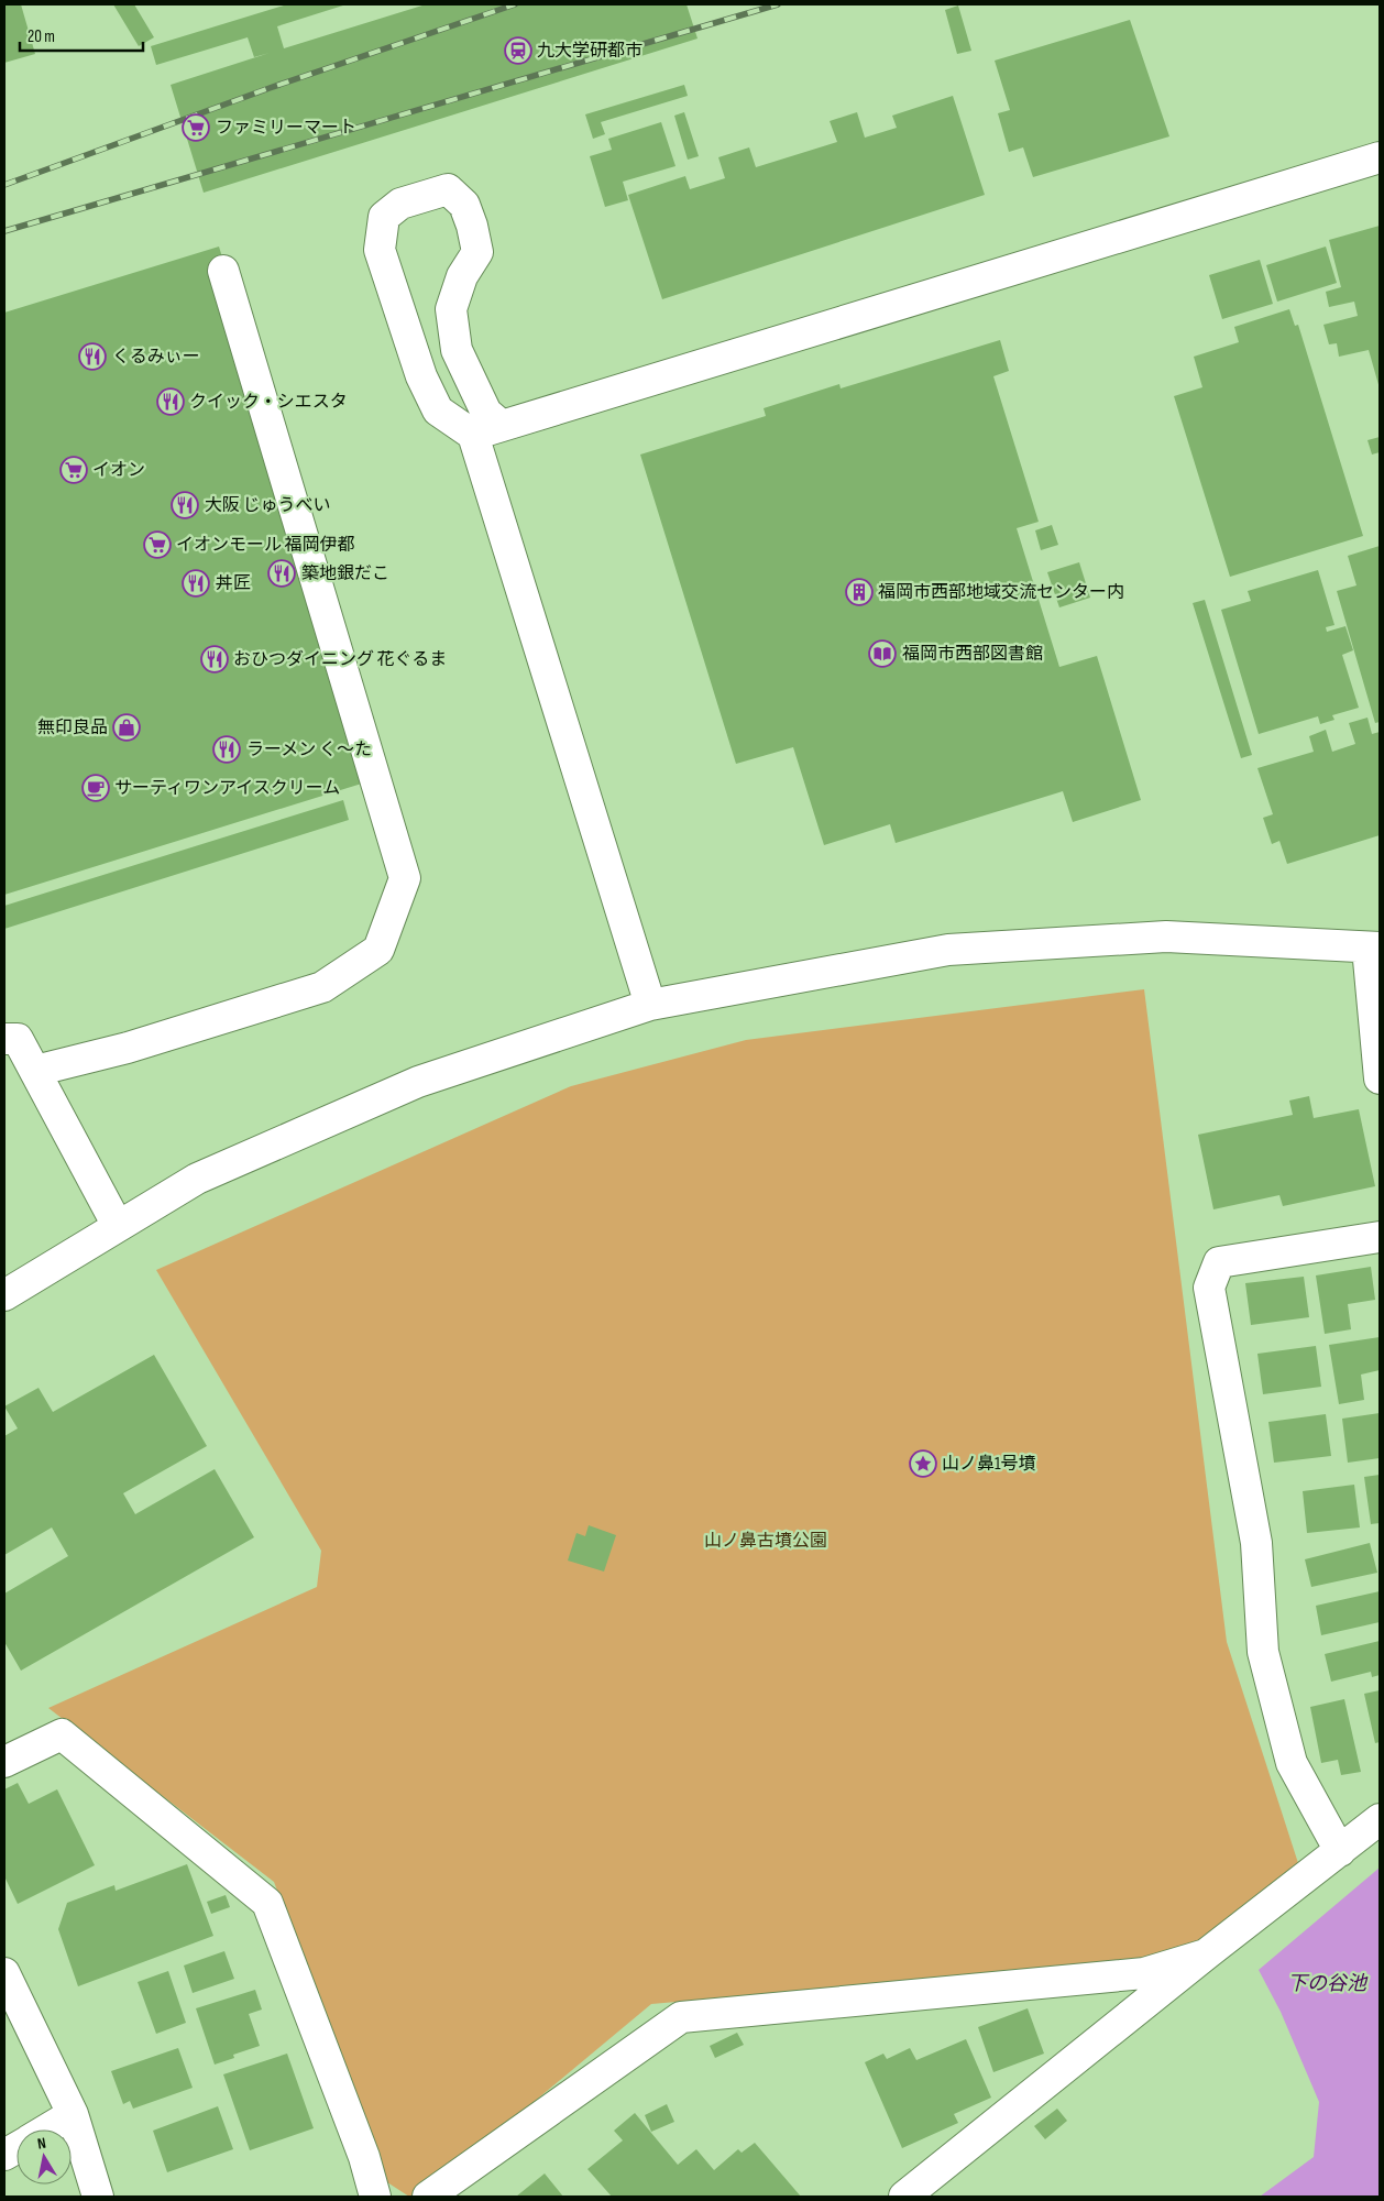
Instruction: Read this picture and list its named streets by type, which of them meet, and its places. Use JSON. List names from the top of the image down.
{
  "water": ["下の谷池"],
  "parks": ["山ノ鼻古墳公園"],
  "places": {
    "station": ["九大学研都市"],
    "supermarket": ["ファミリーマート", "イオン", "イオンモール 福岡伊都"],
    "restaurant": [
      "くるみぃー",
      "クイック・シエスタ",
      "大阪 じゅうべい",
      "築地銀だこ",
      "丼匠",
      "おひつダイニング 花ぐるま",
      "ラーメン く〜た"
    ],
    "building": ["福岡市西部地域交流センター内"],
    "library": ["福岡市西部図書館"],
    "shop": ["無印良品"],
    "cafe": ["サーティワンアイスクリーム"],
    "place": ["山ノ鼻1号墳"]
  },
  "scale_bar": "20 m",
  "north": "top"
}
